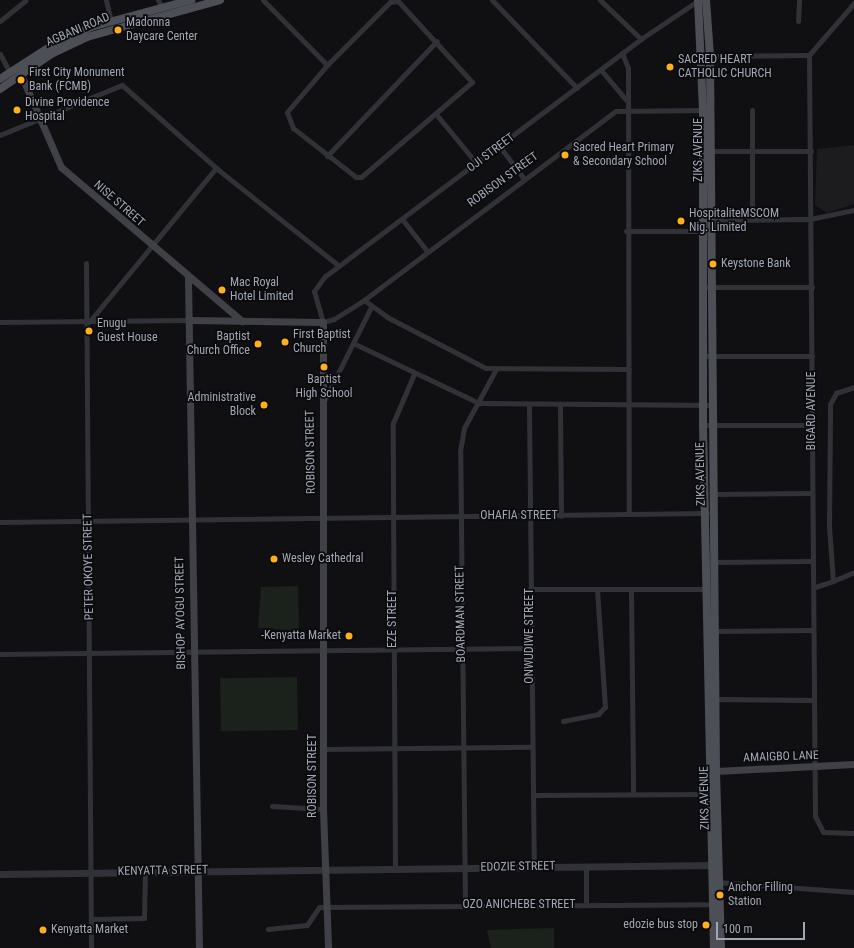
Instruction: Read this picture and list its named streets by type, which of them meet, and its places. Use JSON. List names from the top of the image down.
{
  "streets": {
    "main road": [
      "AGBANI ROAD",
      "ZIKS AVENUE",
      "ROBISON STREET",
      "NISE STREET",
      "BISHOP AYOGU STREET",
      "AMAIGBO LANE"
    ],
    "street": [
      "OJI STREET",
      "BIGARD AVENUE",
      "OHAFIA STREET",
      "PETER OKOYE STREET",
      "BOARDMAN STREET",
      "EZE STREET",
      "ONWUDIWE STREET",
      "EDOZIE STREET",
      "KENYATTA STREET",
      "OZO ANICHEBE STREET"
    ]
  },
  "crossings": [
    ["AGBANI ROAD", "NISE STREET"],
    ["ZIKS AVENUE", "OJI STREET"],
    ["ZIKS AVENUE", "OHAFIA STREET"],
    ["ZIKS AVENUE", "AMAIGBO LANE"],
    ["ZIKS AVENUE", "EDOZIE STREET"],
    ["ZIKS AVENUE", "OZO ANICHEBE STREET"],
    ["OJI STREET", "ROBISON STREET"],
    ["ROBISON STREET", "OHAFIA STREET"],
    ["ROBISON STREET", "EDOZIE STREET"],
    ["ROBISON STREET", "KENYATTA STREET"],
    ["ROBISON STREET", "OZO ANICHEBE STREET"],
    ["NISE STREET", "BISHOP AYOGU STREET"],
    ["BIGARD AVENUE", "AMAIGBO LANE"],
    ["OHAFIA STREET", "PETER OKOYE STREET"],
    ["OHAFIA STREET", "BISHOP AYOGU STREET"],
    ["OHAFIA STREET", "BOARDMAN STREET"],
    ["OHAFIA STREET", "EZE STREET"],
    ["OHAFIA STREET", "ONWUDIWE STREET"],
    ["PETER OKOYE STREET", "KENYATTA STREET"],
    ["BISHOP AYOGU STREET", "KENYATTA STREET"],
    ["BOARDMAN STREET", "EDOZIE STREET"],
    ["BOARDMAN STREET", "OZO ANICHEBE STREET"],
    ["EZE STREET", "EDOZIE STREET"],
    ["ONWUDIWE STREET", "EDOZIE STREET"],
    ["EDOZIE STREET", "KENYATTA STREET"]
  ],
  "places": [
    "Madonna Daycare Center",
    "SACRED HEART CATHOLIC CHURCH",
    "First City Monument Bank (FCMB)",
    "Divine Providence Hospital",
    "Sacred Heart Primary & Secondary School",
    "HospitaliteMSCOM Nig. Limited",
    "Keystone Bank",
    "Mac Royal Hotel Limited",
    "Enugu Guest House",
    "First Baptist Church",
    "Baptist Church Office",
    "Baptist High School",
    "Administrative Block",
    "Wesley Cathedral",
    "-Kenyatta Market",
    "Anchor Filling Station",
    "edozie bus stop",
    "Kenyatta Market"
  ],
  "scale_bar": "100 m"
}
